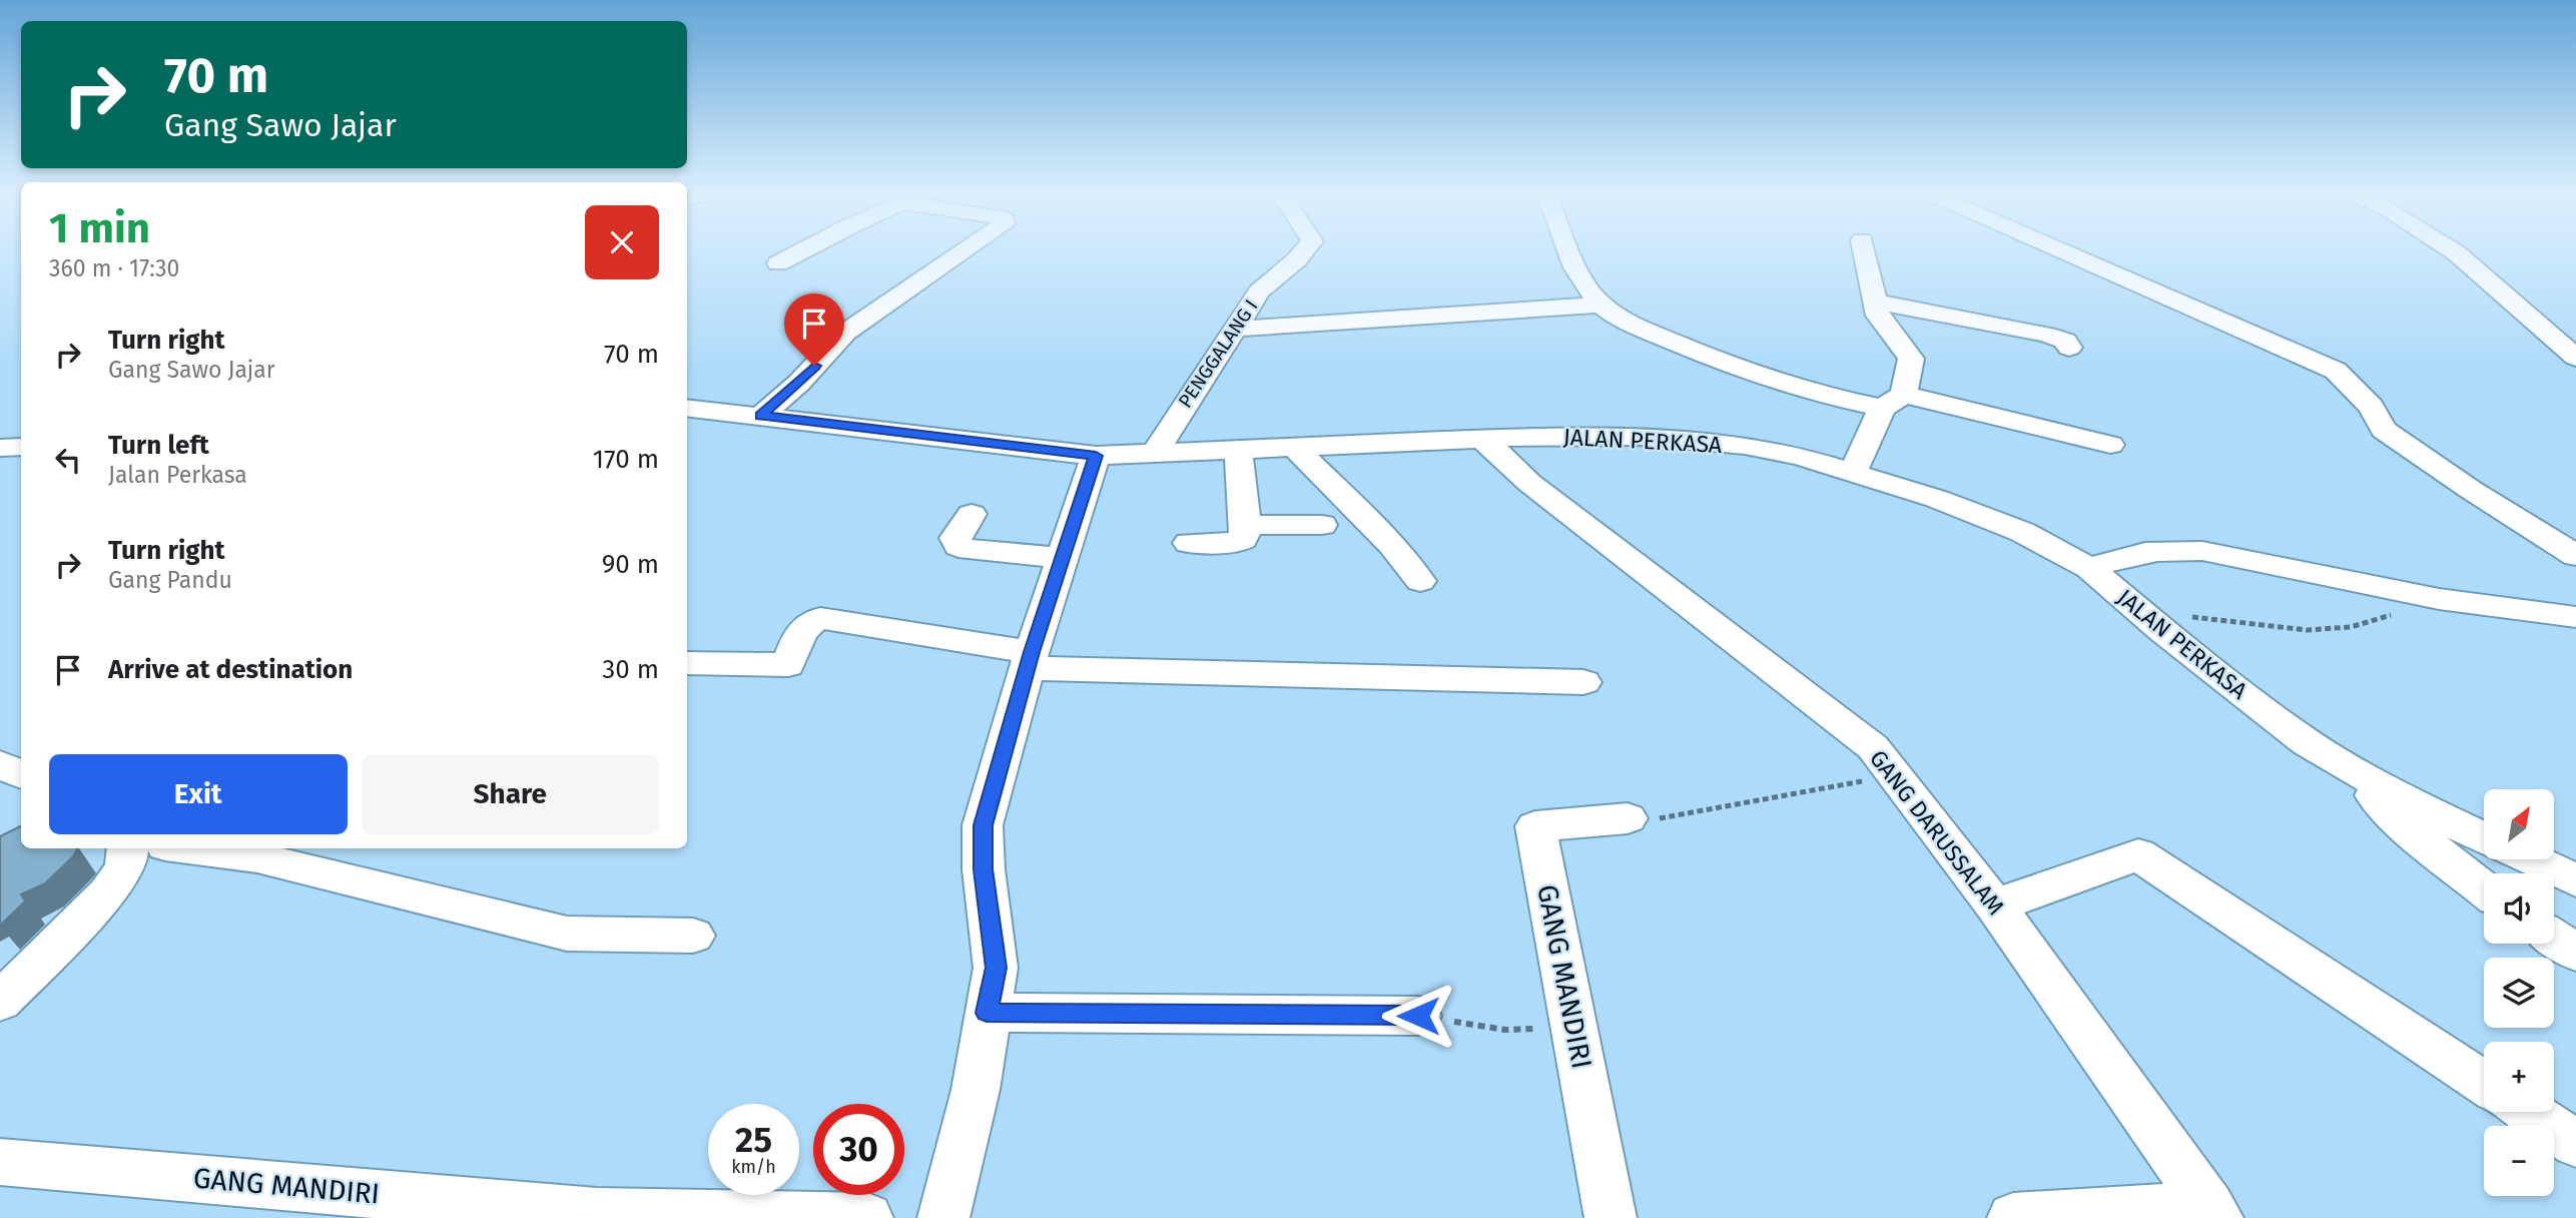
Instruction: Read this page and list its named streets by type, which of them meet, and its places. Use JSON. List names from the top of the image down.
{
  "streets": {
    "street": [
      "PENGGALANG I",
      "JALAN PERKASA",
      "GANG DARUSSALAM",
      "GANG MANDIRI"
    ]
  },
  "crossings": [
    ["PENGGALANG I", "JALAN PERKASA"],
    ["JALAN PERKASA", "GANG DARUSSALAM"]
  ],
  "north": "top right",
  "page": {
    "turn": ["70 m", "Gang Sawo Jajar"],
    "heading": ["1 min", "360 m · 17:30"],
    "list": [
      {
        "name": "Turn right",
        "note": "Gang Sawo Jajar",
        "value": "70 m"
      },
      {
        "name": "Turn left",
        "note": "Jalan Perkasa",
        "value": "170 m"
      },
      {
        "name": "Turn right",
        "note": "Gang Pandu",
        "value": "90 m"
      },
      {
        "name": "Arrive at destination",
        "value": "30 m"
      }
    ],
    "buttons": ["Exit", "Share"],
    "map_buttons": ["+", "−"],
    "speed": "25 km/h",
    "limit": "30"
  }
}
